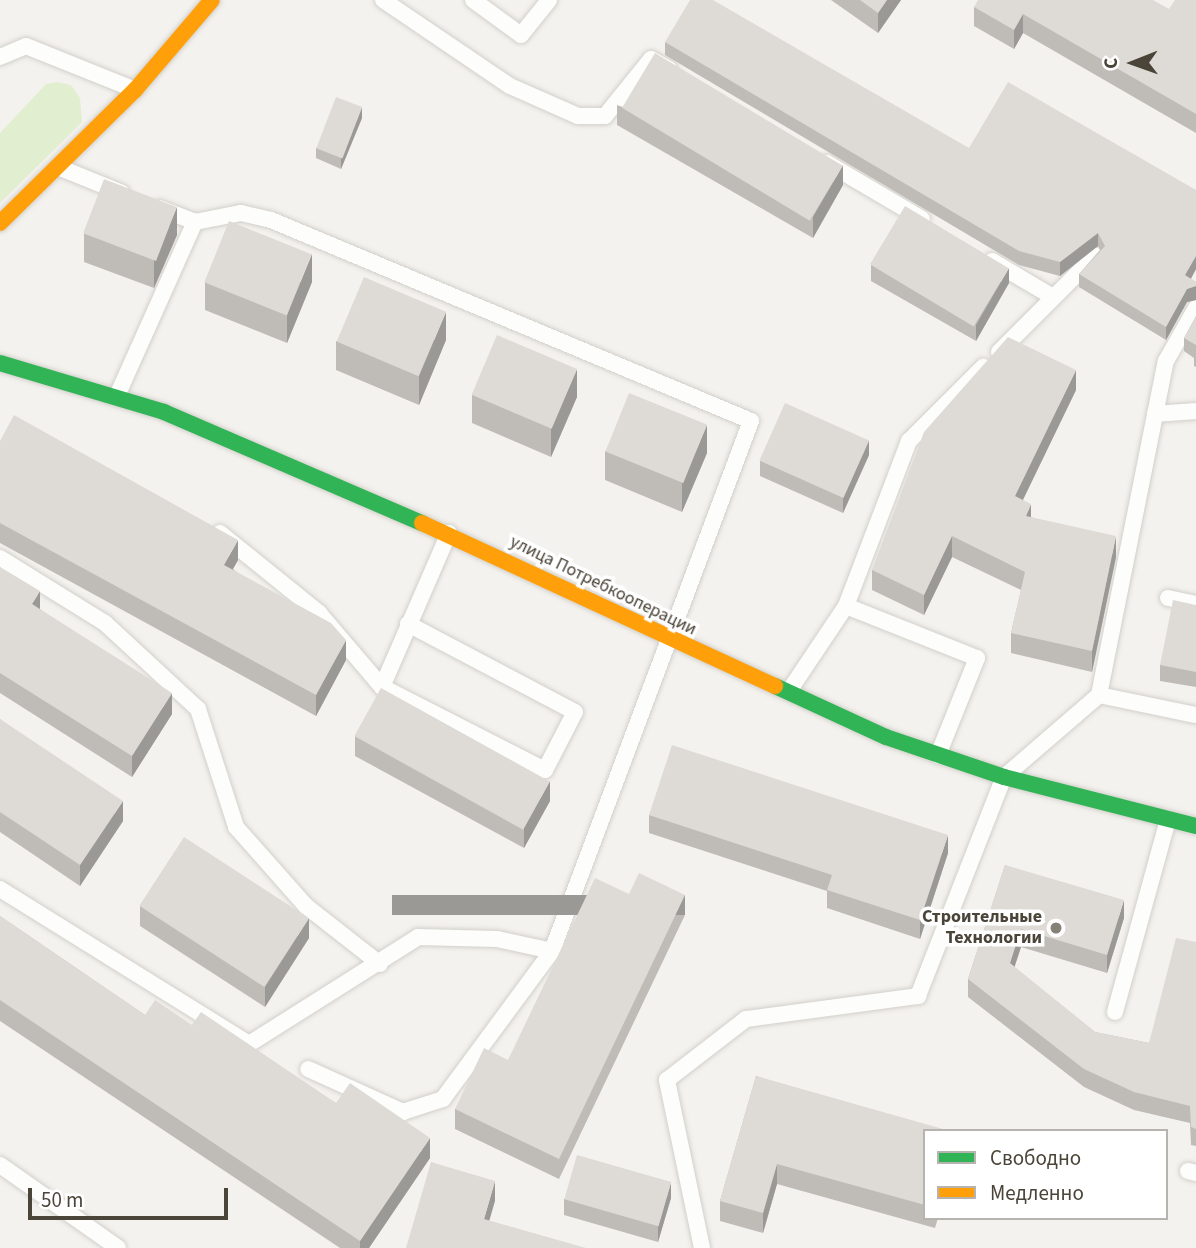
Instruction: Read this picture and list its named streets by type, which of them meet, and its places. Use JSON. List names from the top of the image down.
{
  "streets": {
    "main road": ["улица Потребкооперации"]
  },
  "places": ["Строительные Технологии"],
  "legend": ["Свободно", "Медленно"],
  "scale_bar": "50 m",
  "north": "left"
}
